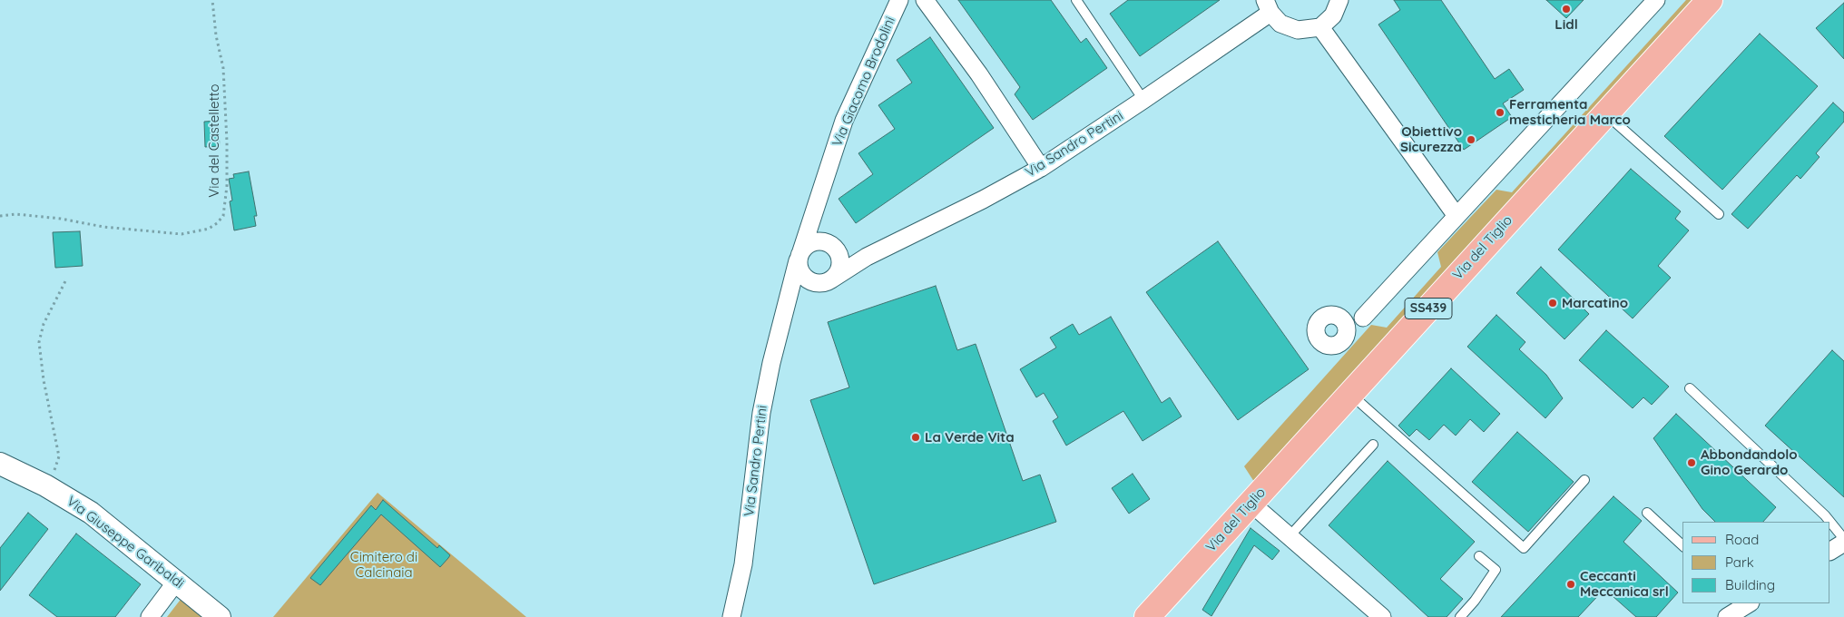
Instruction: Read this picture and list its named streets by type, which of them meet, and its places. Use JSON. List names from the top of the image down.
{
  "streets": {
    "main road": ["Via del Tiglio", "SS439"],
    "street": ["Via Giacomo Brodolini", "Via Sandro Pertini", "Via Giuseppe Garibaldi"],
    "path": ["Via del Castelletto"]
  },
  "crossings": [
    ["Via Giacomo Brodolini", "Via Sandro Pertini"]
  ],
  "parks": ["Cimitero di Calcinaia"],
  "places": [
    "Lidl",
    "Ferramenta mesticheria Marco",
    "Obiettivo Sicurezza",
    "Marcatino",
    "La Verde Vita",
    "Abbondandolo Gino Gerardo",
    "Ceccanti Meccanica srl"
  ],
  "legend": ["Road", "Park", "Building"]
}
